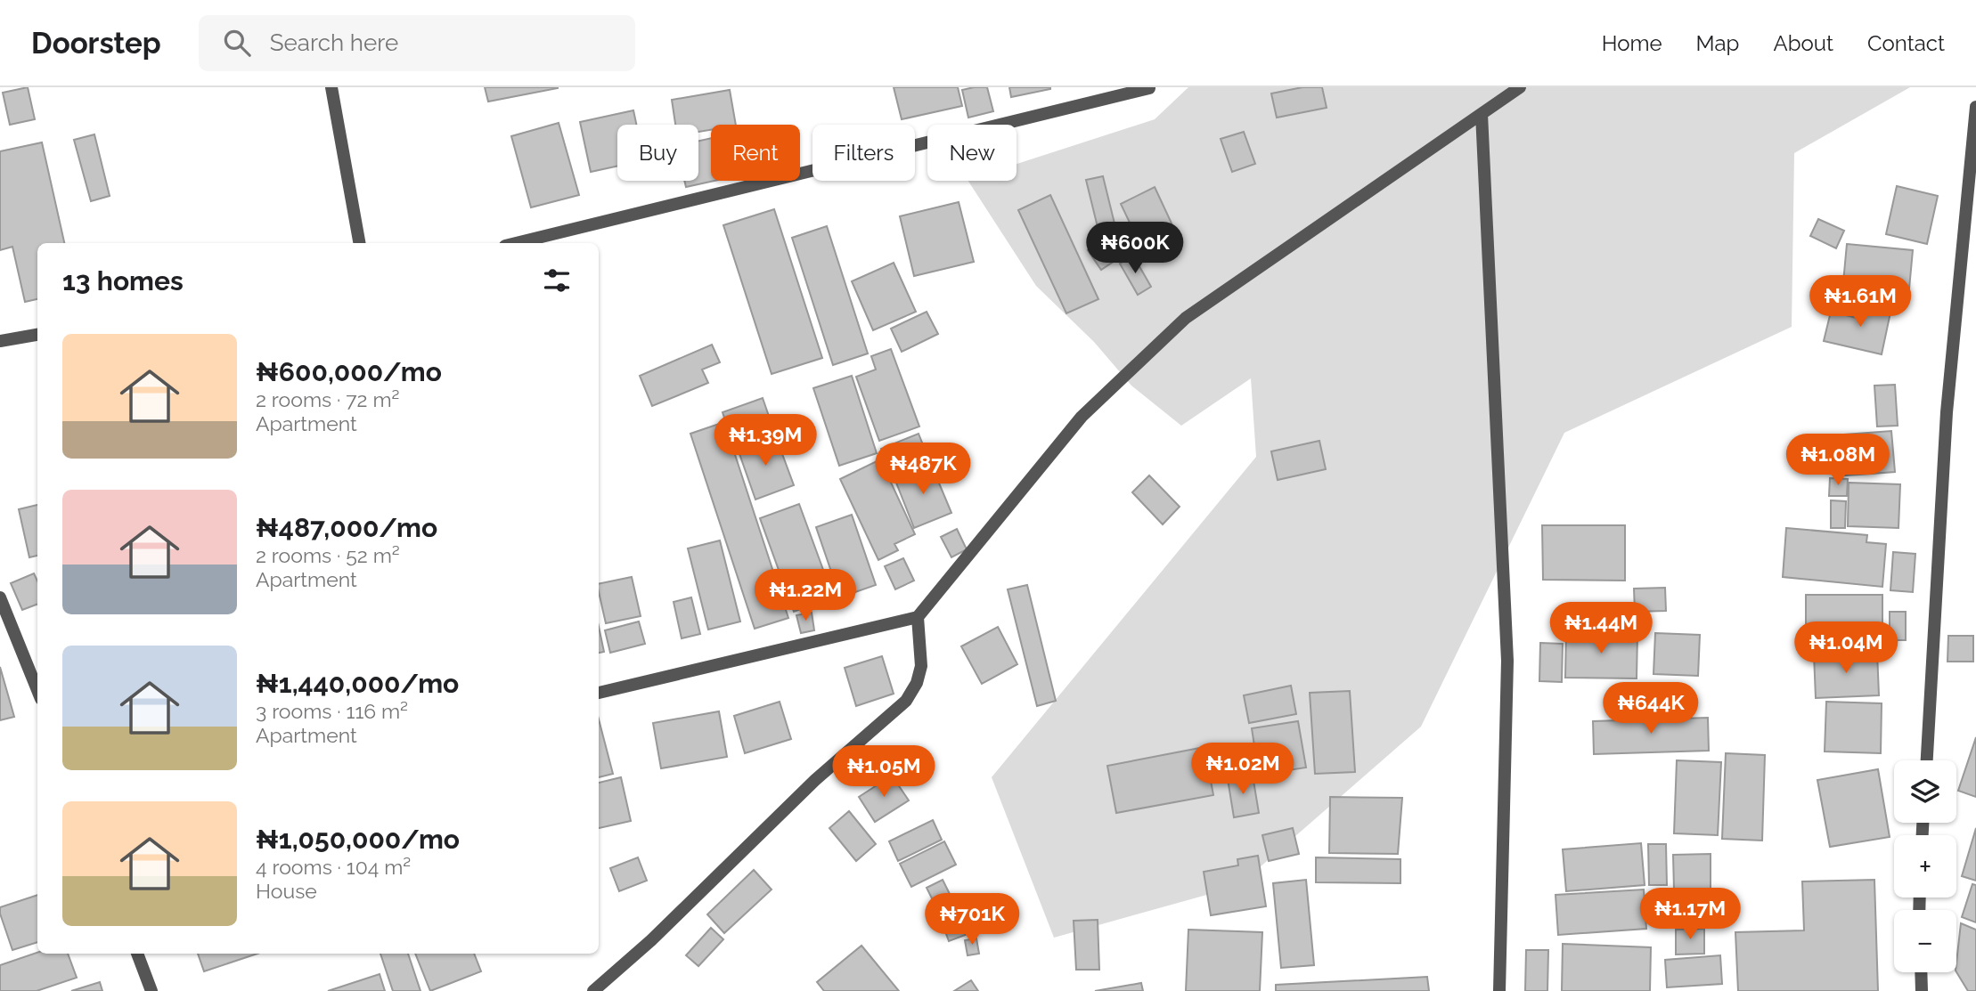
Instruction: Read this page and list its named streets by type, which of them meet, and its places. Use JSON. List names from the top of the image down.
{
  "page": {
    "header": "Doorstep",
    "search": "Search here",
    "nav": [
      "Home",
      "Map",
      "About",
      "Contact"
    ],
    "chip": [
      "Buy",
      "Rent",
      "Filters",
      "New"
    ],
    "price": [
      "₦600K",
      "₦1.61M",
      "₦1.39M",
      "₦1.08M",
      "₦487K",
      "₦1.22M",
      "₦1.44M",
      "₦1.04M",
      "₦644K",
      "₦1.02M",
      "₦1.05M",
      "₦1.17M",
      "₦701K"
    ],
    "heading": "13 homes",
    "list": [
      {
        "name": "₦600,000/mo",
        "note": "2 rooms · 72 m² · Apartment"
      },
      {
        "name": "₦487,000/mo",
        "note": "2 rooms · 52 m² · Apartment"
      },
      {
        "name": "₦1,440,000/mo",
        "note": "3 rooms · 116 m² · Apartment"
      },
      {
        "name": "₦1,050,000/mo",
        "note": "4 rooms · 104 m² · House"
      }
    ],
    "map_buttons": ["+", "−"]
  }
}
